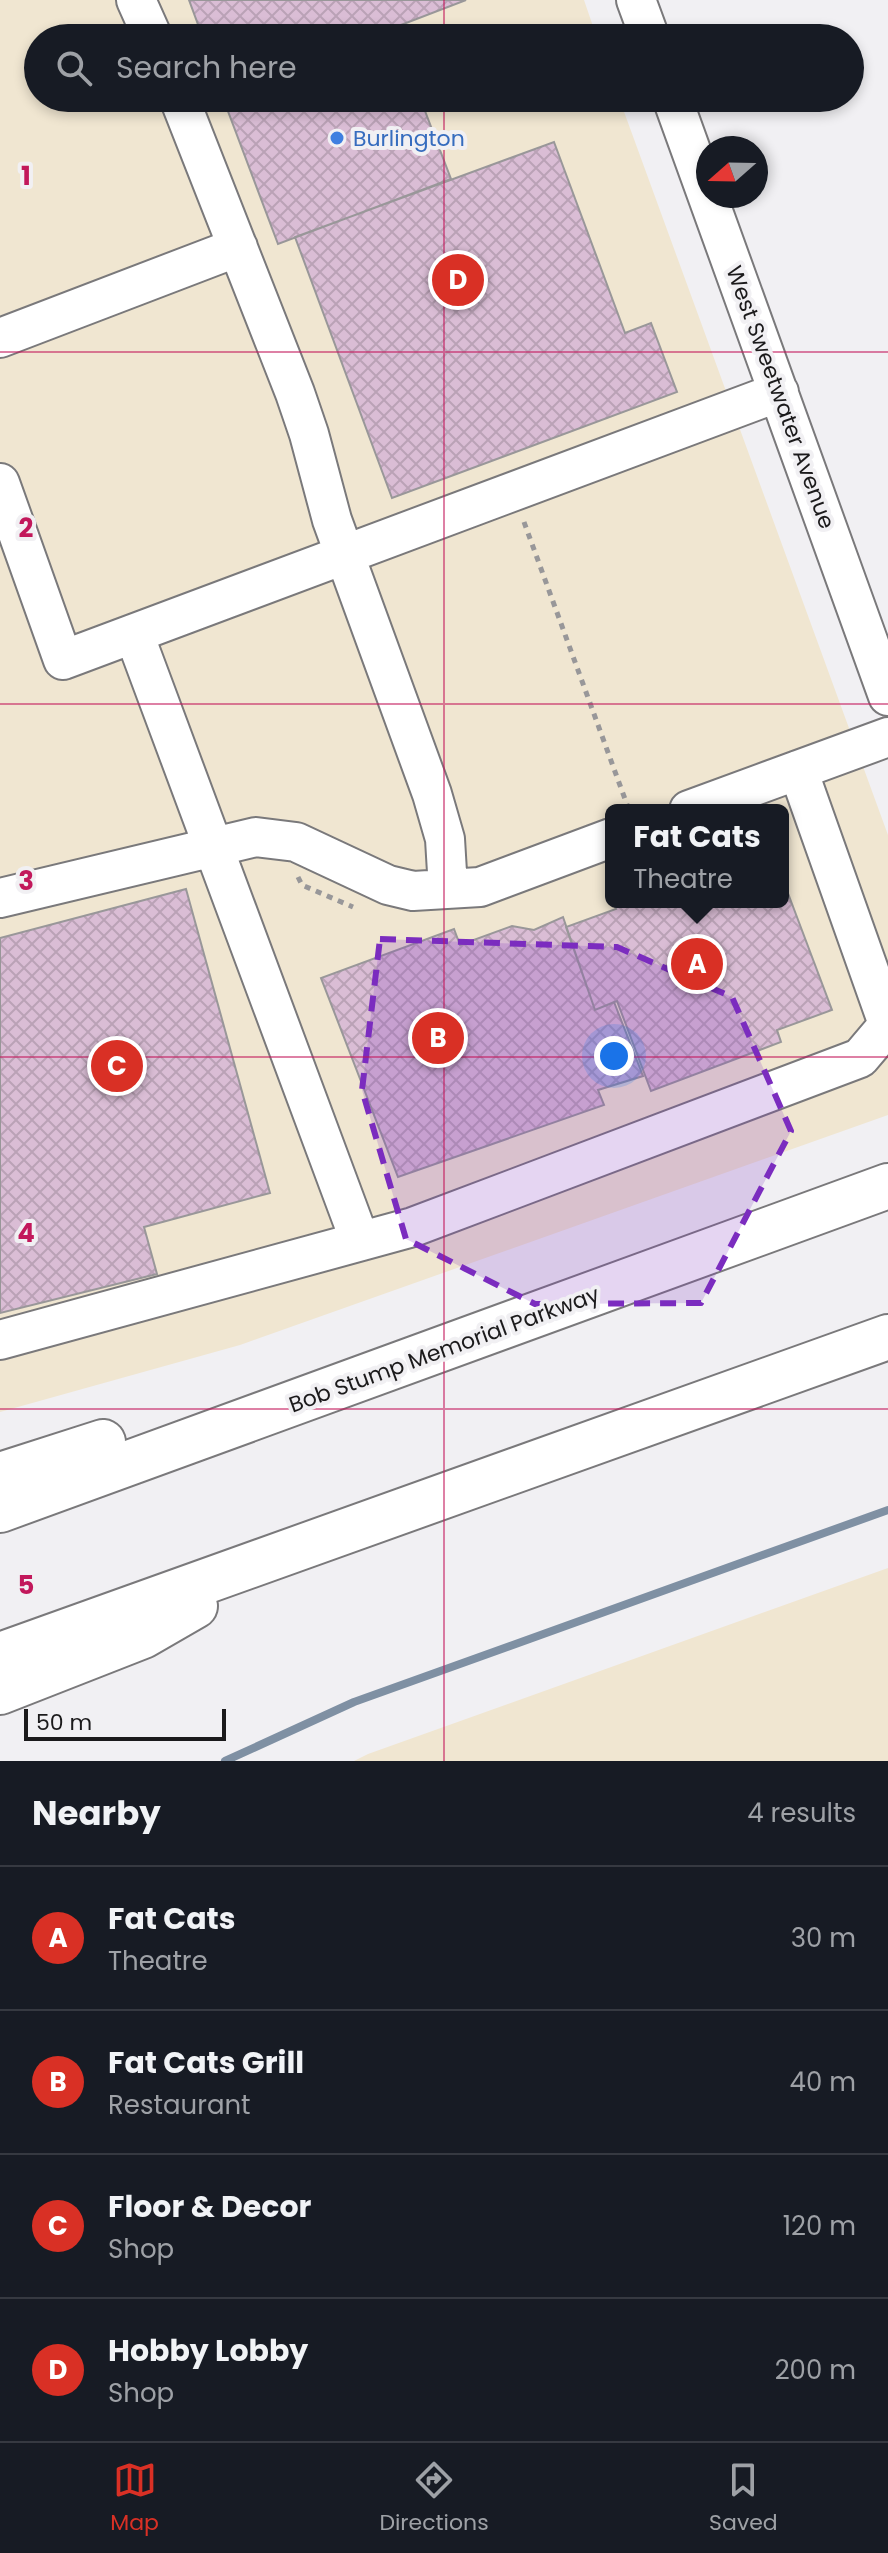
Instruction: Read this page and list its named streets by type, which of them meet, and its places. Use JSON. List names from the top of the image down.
{
  "streets": {
    "highway": ["Bob Stump Memorial Parkway"],
    "street": ["West Sweetwater Avenue"]
  },
  "places": ["Burlington"],
  "scale_bar": "50 m",
  "north": "left",
  "page": {
    "search": "Search here",
    "pins": [
      "D",
      "A",
      "B",
      "C"
    ],
    "popup": ["Fat Cats", "Theatre"],
    "scale": "50 m",
    "heading": ["Nearby", "4 results"],
    "list": [
      {
        "mark": "A",
        "name": "Fat Cats",
        "note": "Theatre",
        "value": "30 m"
      },
      {
        "mark": "B",
        "name": "Fat Cats Grill",
        "note": "Restaurant",
        "value": "40 m"
      },
      {
        "mark": "C",
        "name": "Floor & Decor",
        "note": "Shop",
        "value": "120 m"
      },
      {
        "mark": "D",
        "name": "Hobby Lobby",
        "note": "Shop",
        "value": "200 m"
      }
    ],
    "nav": ["Map", "Directions", "Saved"]
  },
  "grid": {
    "rows": [
      "1",
      "2",
      "3",
      "4",
      "5"
    ]
  }
}
